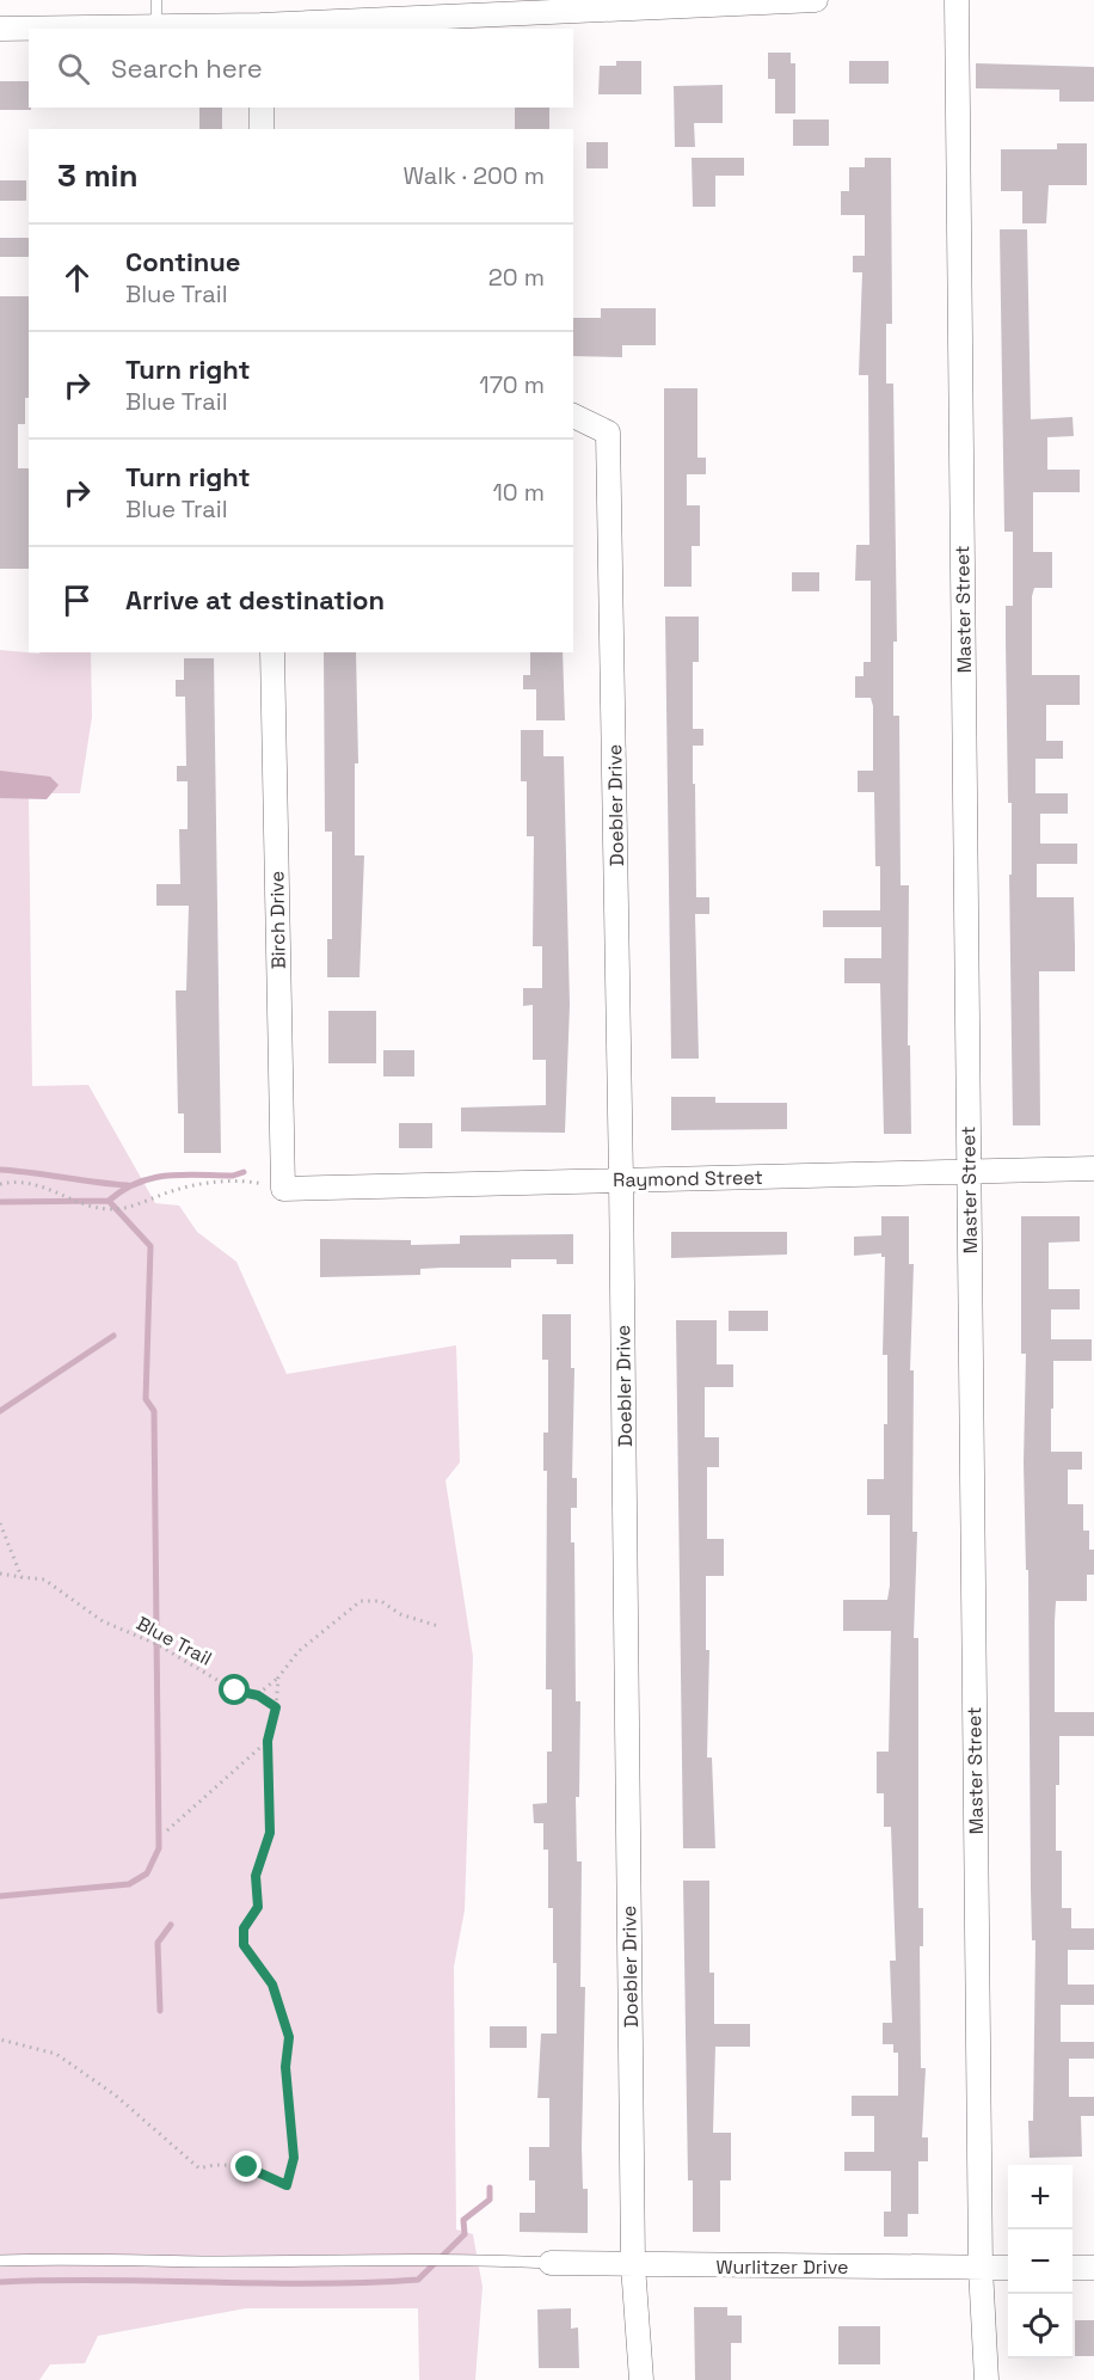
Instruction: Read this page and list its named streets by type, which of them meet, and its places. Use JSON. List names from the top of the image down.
{
  "streets": {
    "street": [
      "Master Street",
      "Doebler Drive",
      "Birch Drive",
      "Raymond Street",
      "Wurlitzer Drive"
    ],
    "path": ["Blue Trail"]
  },
  "crossings": [
    ["Master Street", "Raymond Street"],
    ["Master Street", "Wurlitzer Drive"],
    ["Doebler Drive", "Raymond Street"],
    ["Doebler Drive", "Wurlitzer Drive"],
    ["Birch Drive", "Raymond Street"]
  ],
  "page": {
    "search": "Search here",
    "heading": ["3 min", "Walk · 200 m"],
    "list": [
      ["Continue", "Blue Trail", "20 m"],
      ["Turn right", "Blue Trail", "170 m"],
      ["Turn right", "Blue Trail", "10 m"],
      "Arrive at destination"
    ],
    "map_buttons": ["+", "−"]
  }
}
